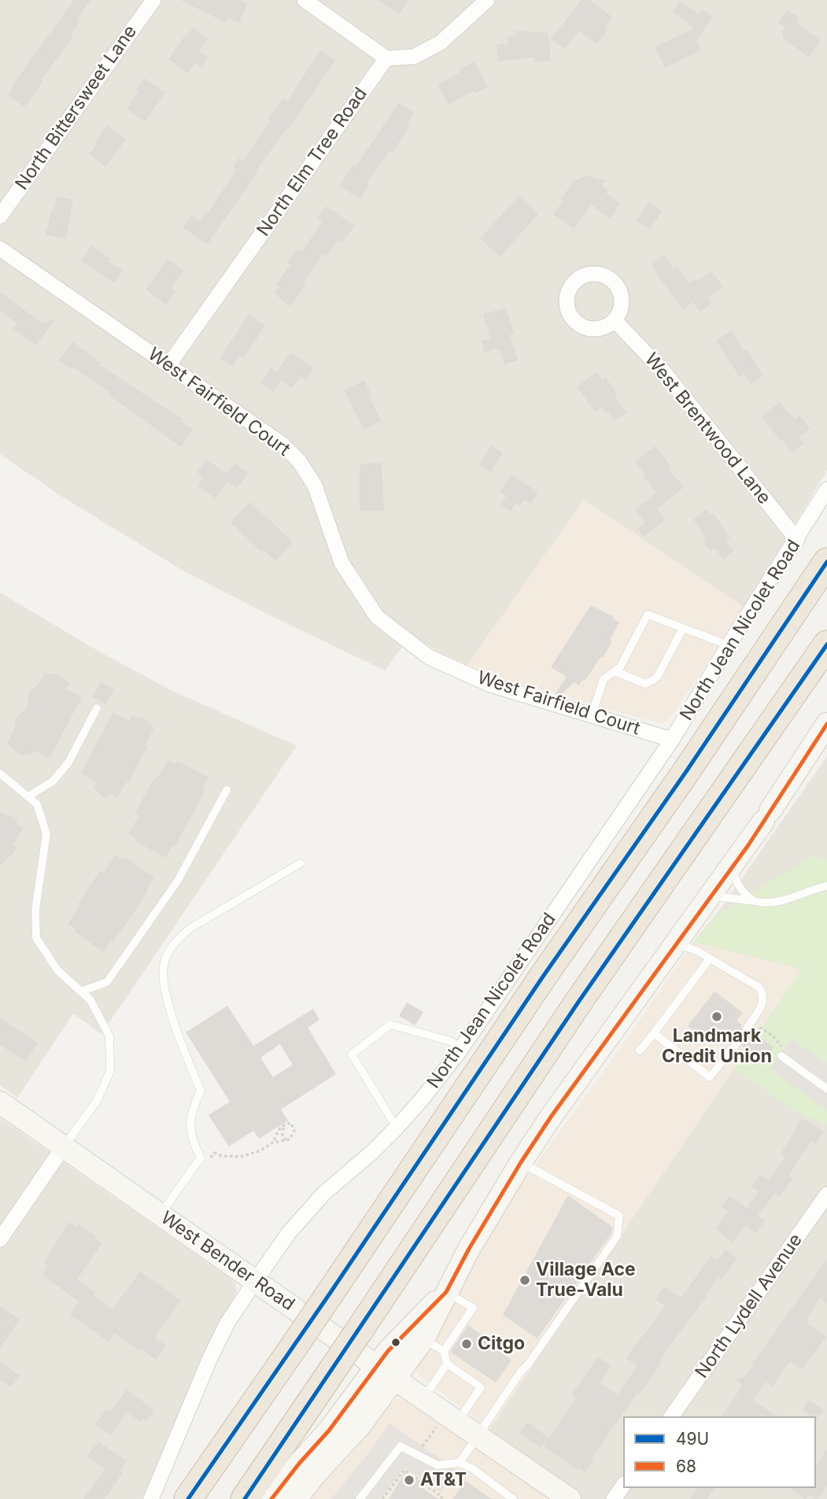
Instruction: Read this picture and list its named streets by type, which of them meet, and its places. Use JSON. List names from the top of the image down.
{
  "streets": {
    "main road": ["West Bender Road"],
    "street": [
      "North Bittersweet Lane",
      "North Elm Tree Road",
      "West Fairfield Court",
      "West Brentwood Lane",
      "North Jean Nicolet Road",
      "North Lydell Avenue"
    ]
  },
  "crossings": [
    ["North Elm Tree Road", "West Fairfield Court"],
    ["West Fairfield Court", "North Jean Nicolet Road"],
    ["West Brentwood Lane", "North Jean Nicolet Road"],
    ["North Jean Nicolet Road", "West Bender Road"]
  ],
  "places": [
    "Landmark Credit Union",
    "Village Ace True-Valu",
    "Citgo",
    "AT&T"
  ],
  "lines": ["transit line 49U", "transit line 68"],
  "legend": ["49U", "68"]
}
